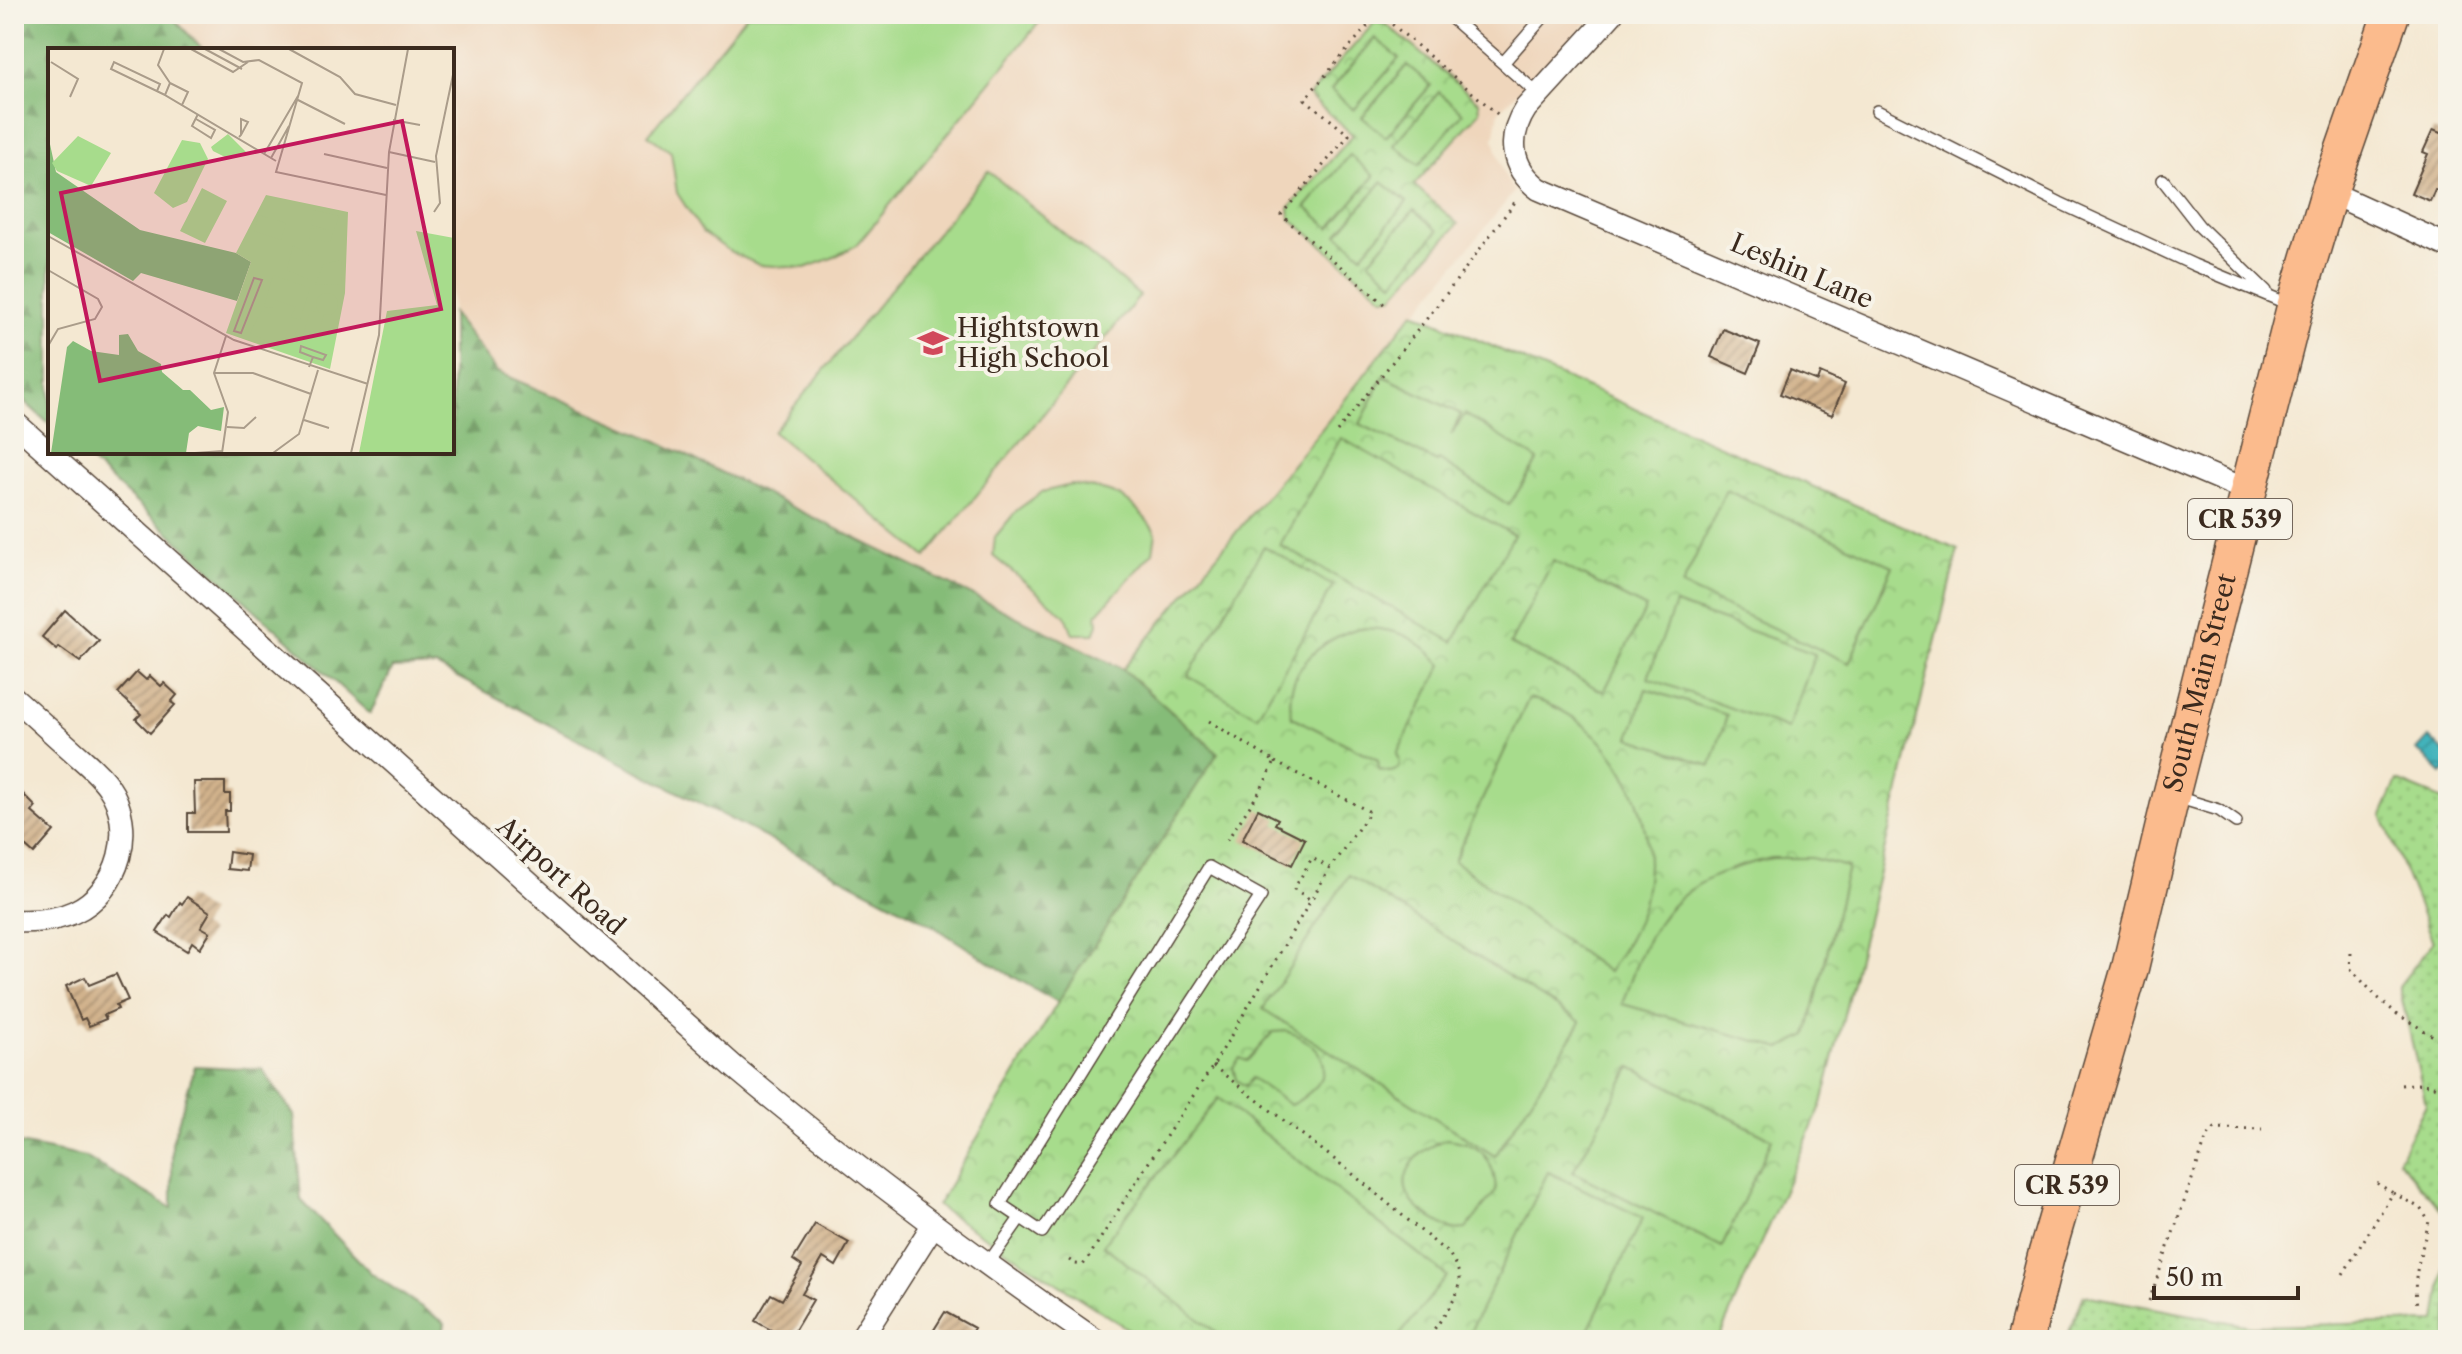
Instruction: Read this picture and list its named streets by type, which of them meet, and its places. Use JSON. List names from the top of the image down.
{
  "streets": {
    "main road": ["CR 539", "South Main Street"],
    "street": ["Leshin Lane", "Airport Road"]
  },
  "crossings": [
    ["Leshin Lane", "South Main Street"]
  ],
  "places": {
    "school or university": ["Hightstown High School"]
  },
  "scale_bar": "50 m"
}
